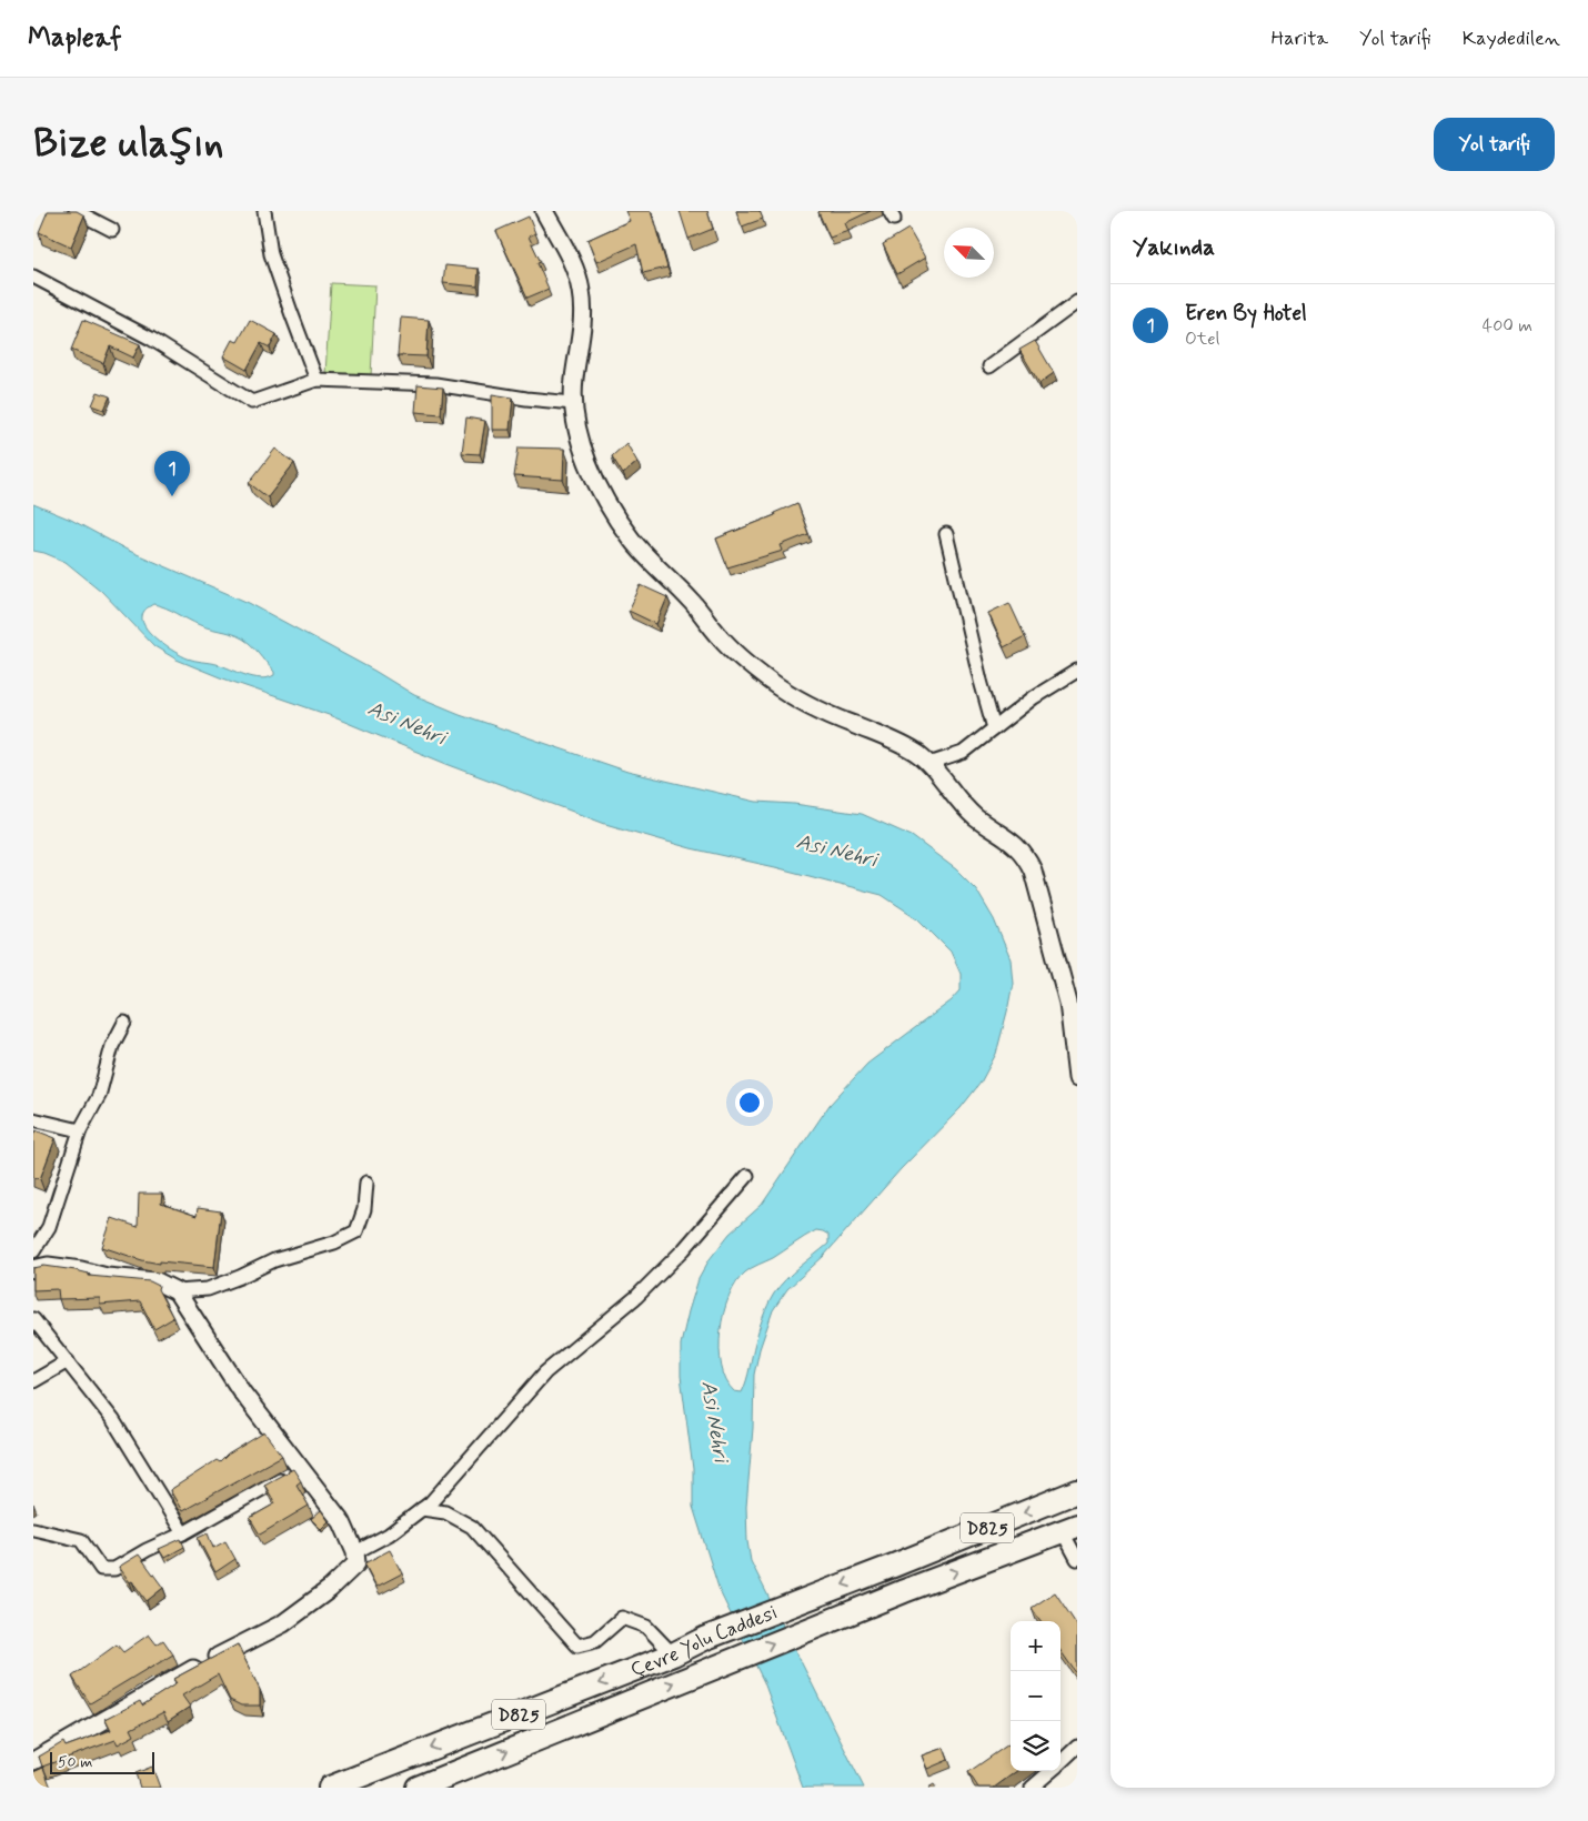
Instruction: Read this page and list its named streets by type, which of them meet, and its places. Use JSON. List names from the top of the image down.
{
  "streets": {
    "highway": ["D825", "Çevre Yolu Caddesi"]
  },
  "water": ["Asi Nehri"],
  "scale_bar": "50 m",
  "north": "top left",
  "page": {
    "header": "Mapleaf",
    "nav": ["Harita", "Yol tarifi", "Kaydedilen"],
    "buttons": "Yol tarifi",
    "title": "Bize ulaşın",
    "heading": "Yakında",
    "list": [
      {
        "mark": "1",
        "name": "Eren By Hotel",
        "note": "Otel",
        "value": "400 m"
      }
    ],
    "pins": "1",
    "map_buttons": ["+", "−"],
    "scale": "50 m"
  }
}
